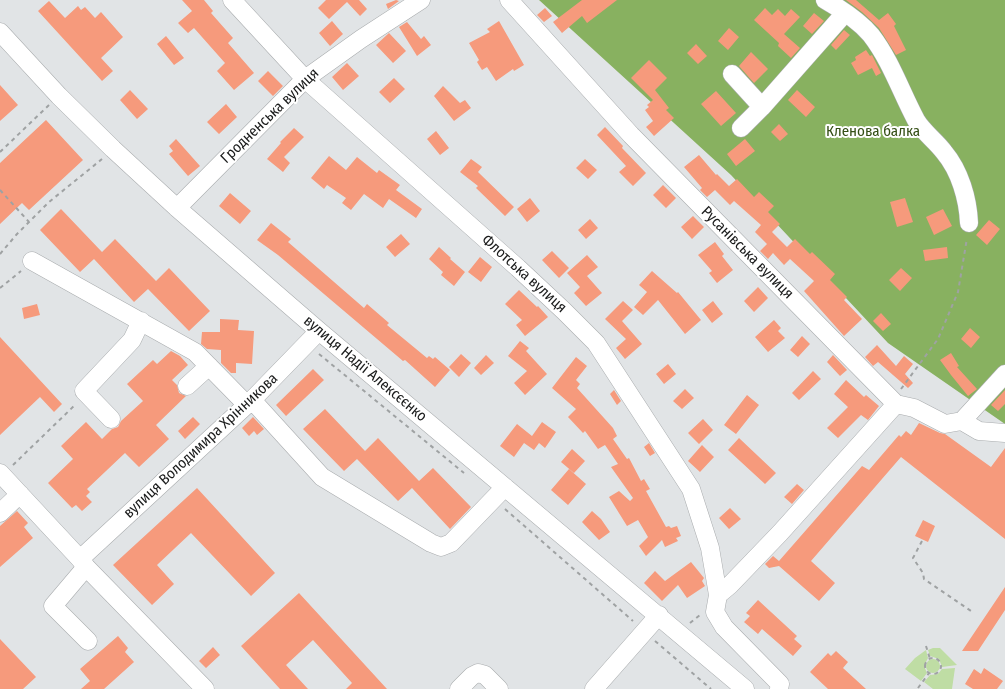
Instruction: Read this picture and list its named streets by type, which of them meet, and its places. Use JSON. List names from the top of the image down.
{
  "streets": {
    "street": [
      "Гродненська вулиця",
      "Русанівська вулиця",
      "Флотська вулиця",
      "вулиця Надії Алексєєнко",
      "вулиця Володимира Хрінникова"
    ]
  },
  "crossings": [
    ["Гродненська вулиця", "Флотська вулиця"],
    ["Гродненська вулиця", "вулиця Надії Алексєєнко"],
    ["вулиця Надії Алексєєнко", "вулиця Володимира Хрінникова"]
  ],
  "parks": ["Кленова балка"]
}
